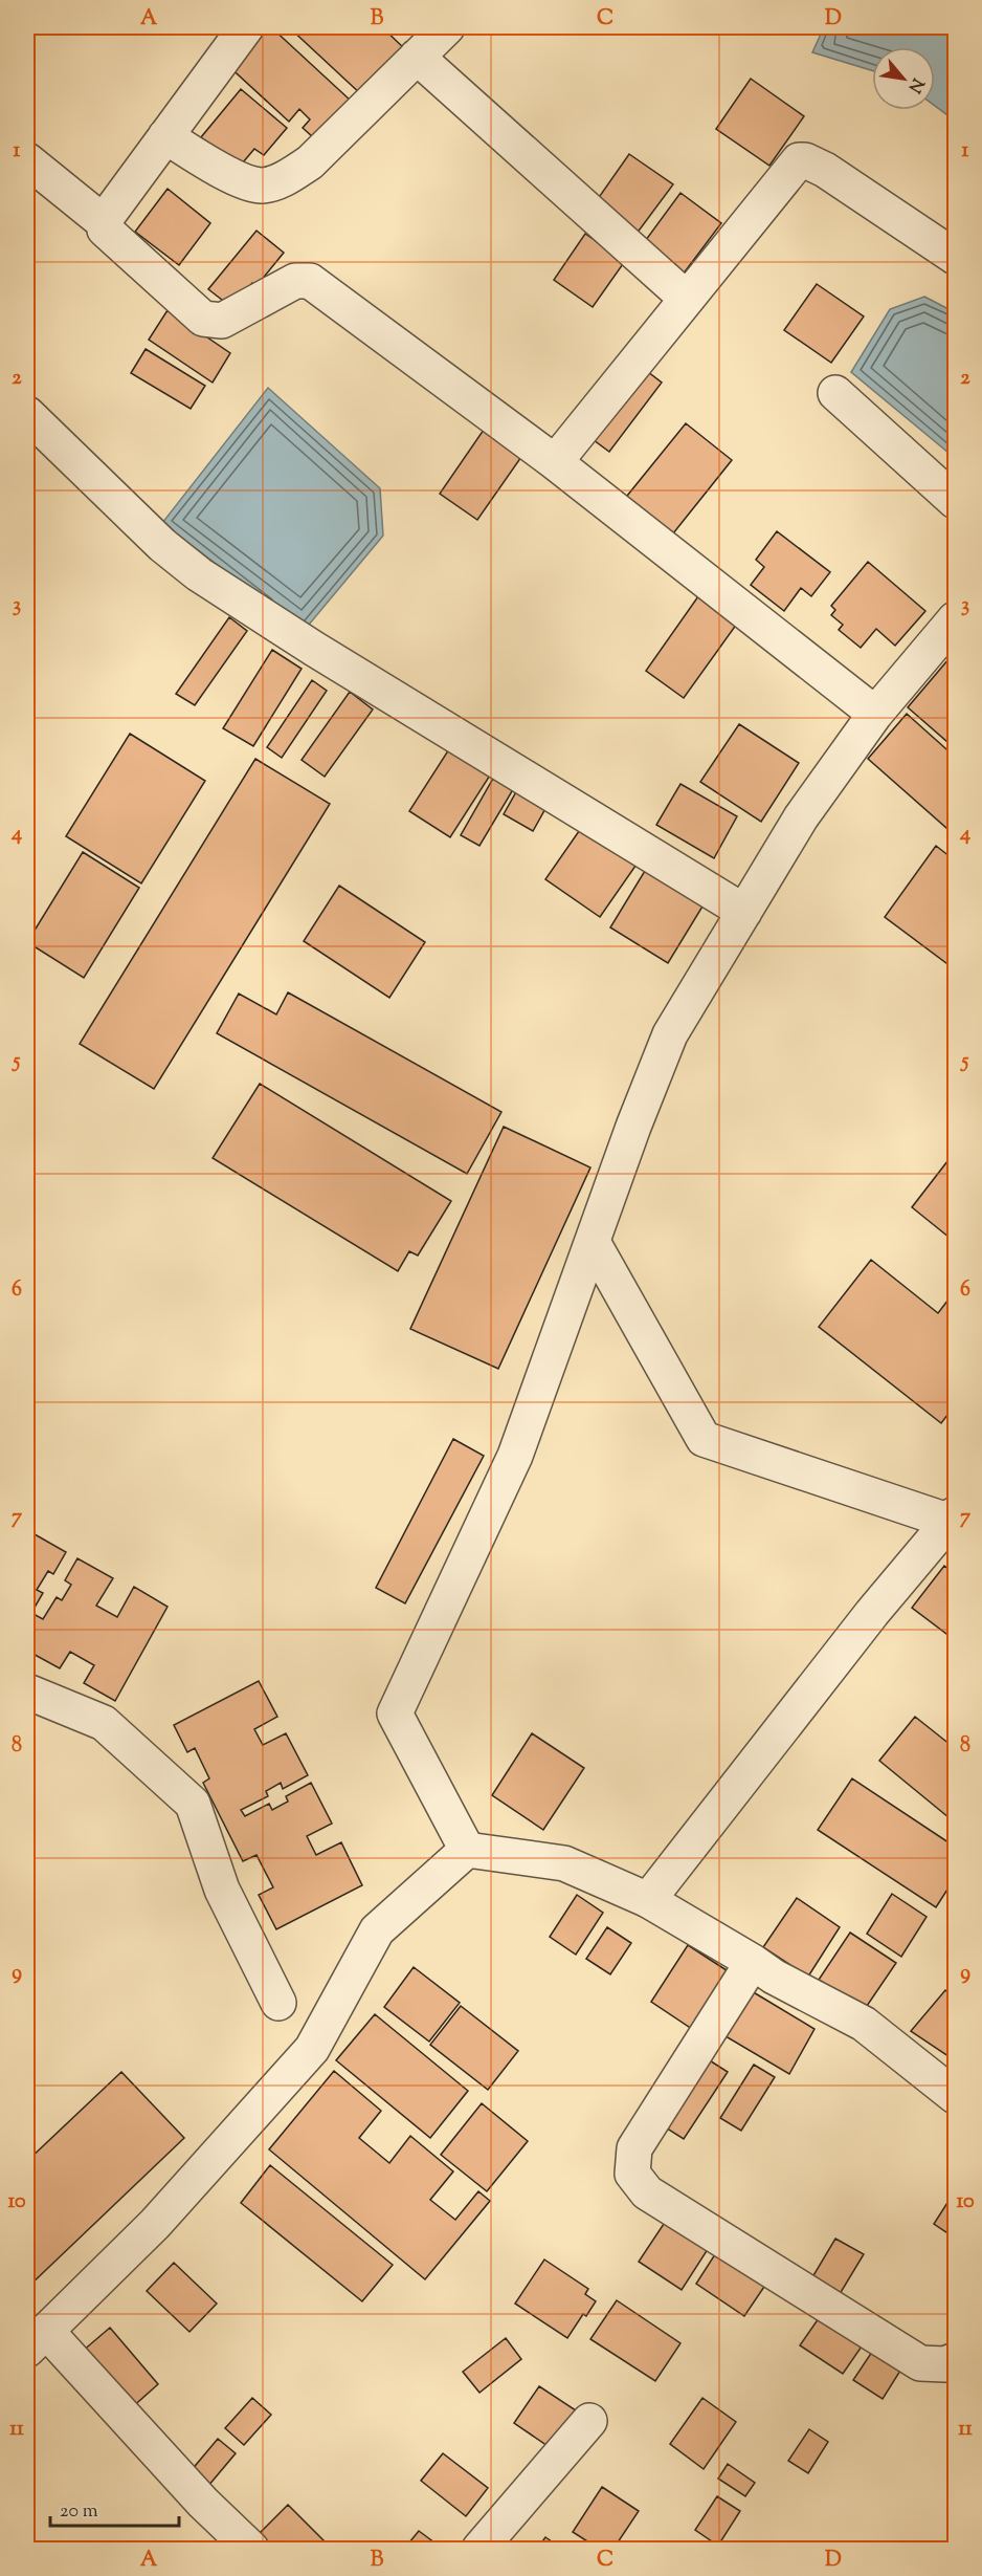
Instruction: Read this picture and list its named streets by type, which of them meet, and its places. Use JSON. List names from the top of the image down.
{
  "scale_bar": "20 m",
  "north": "bottom right",
  "grid": {
    "columns": [
      "A",
      "B",
      "C",
      "D"
    ],
    "rows": [
      "1",
      "2",
      "3",
      "4",
      "5",
      "6",
      "7",
      "8",
      "9",
      "10",
      "11"
    ]
  }
}
